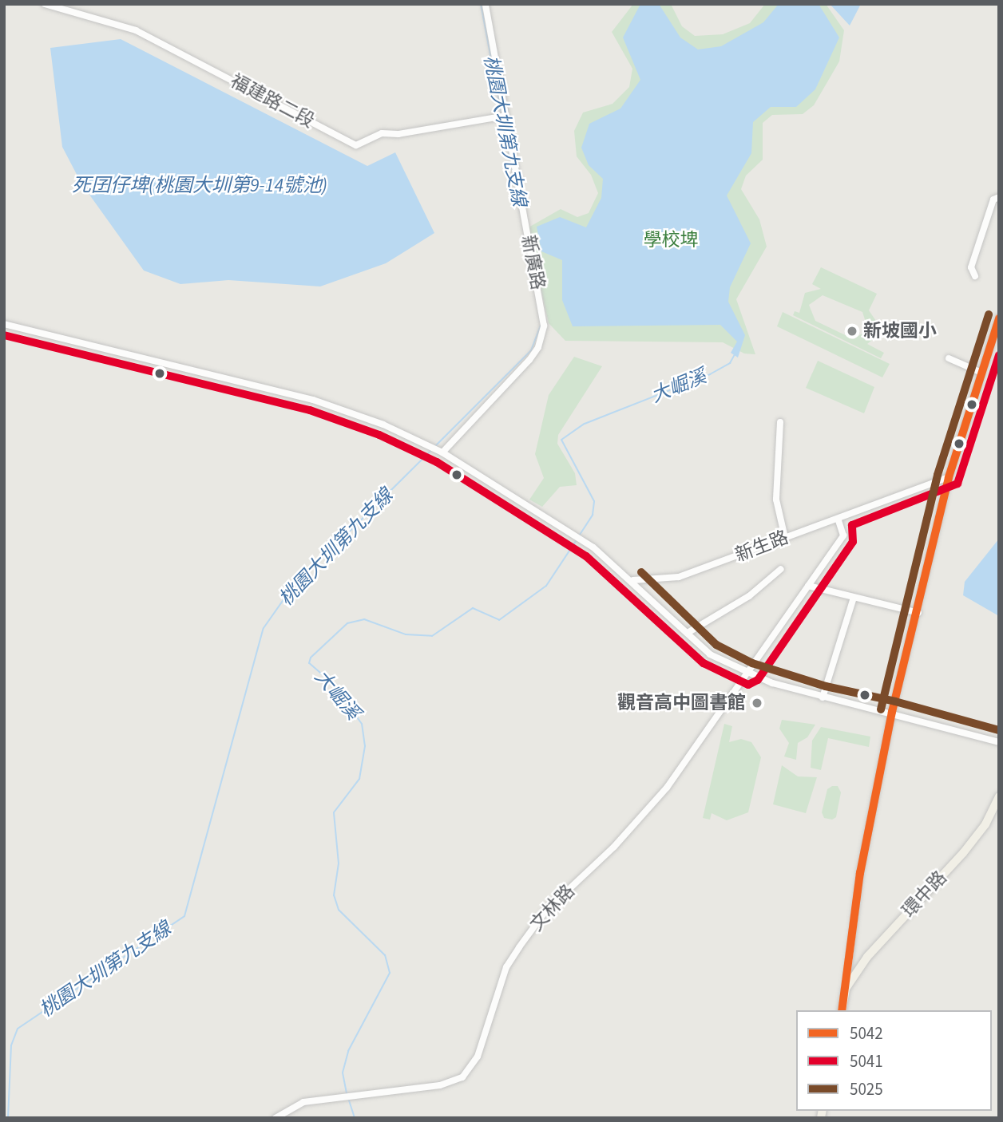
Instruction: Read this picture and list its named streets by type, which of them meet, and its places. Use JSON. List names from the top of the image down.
{
  "streets": {
    "main road": ["環中路"],
    "street": [
      "福建路二段",
      "新廣路",
      "新生路",
      "文林路"
    ]
  },
  "crossings": [
    ["福建路二段", "新廣路"],
    ["新生路", "文林路"]
  ],
  "water": ["桃園大圳第九支線", "死囝仔埤(桃園大圳第9-14號池)", "大崛溪"],
  "parks": ["學校埤"],
  "places": ["新坡國小", "觀音高中圖書館"],
  "lines": ["transit line 5025", "transit line 5042", "transit line 5041"],
  "legend": ["5042", "5041", "5025"]
}
